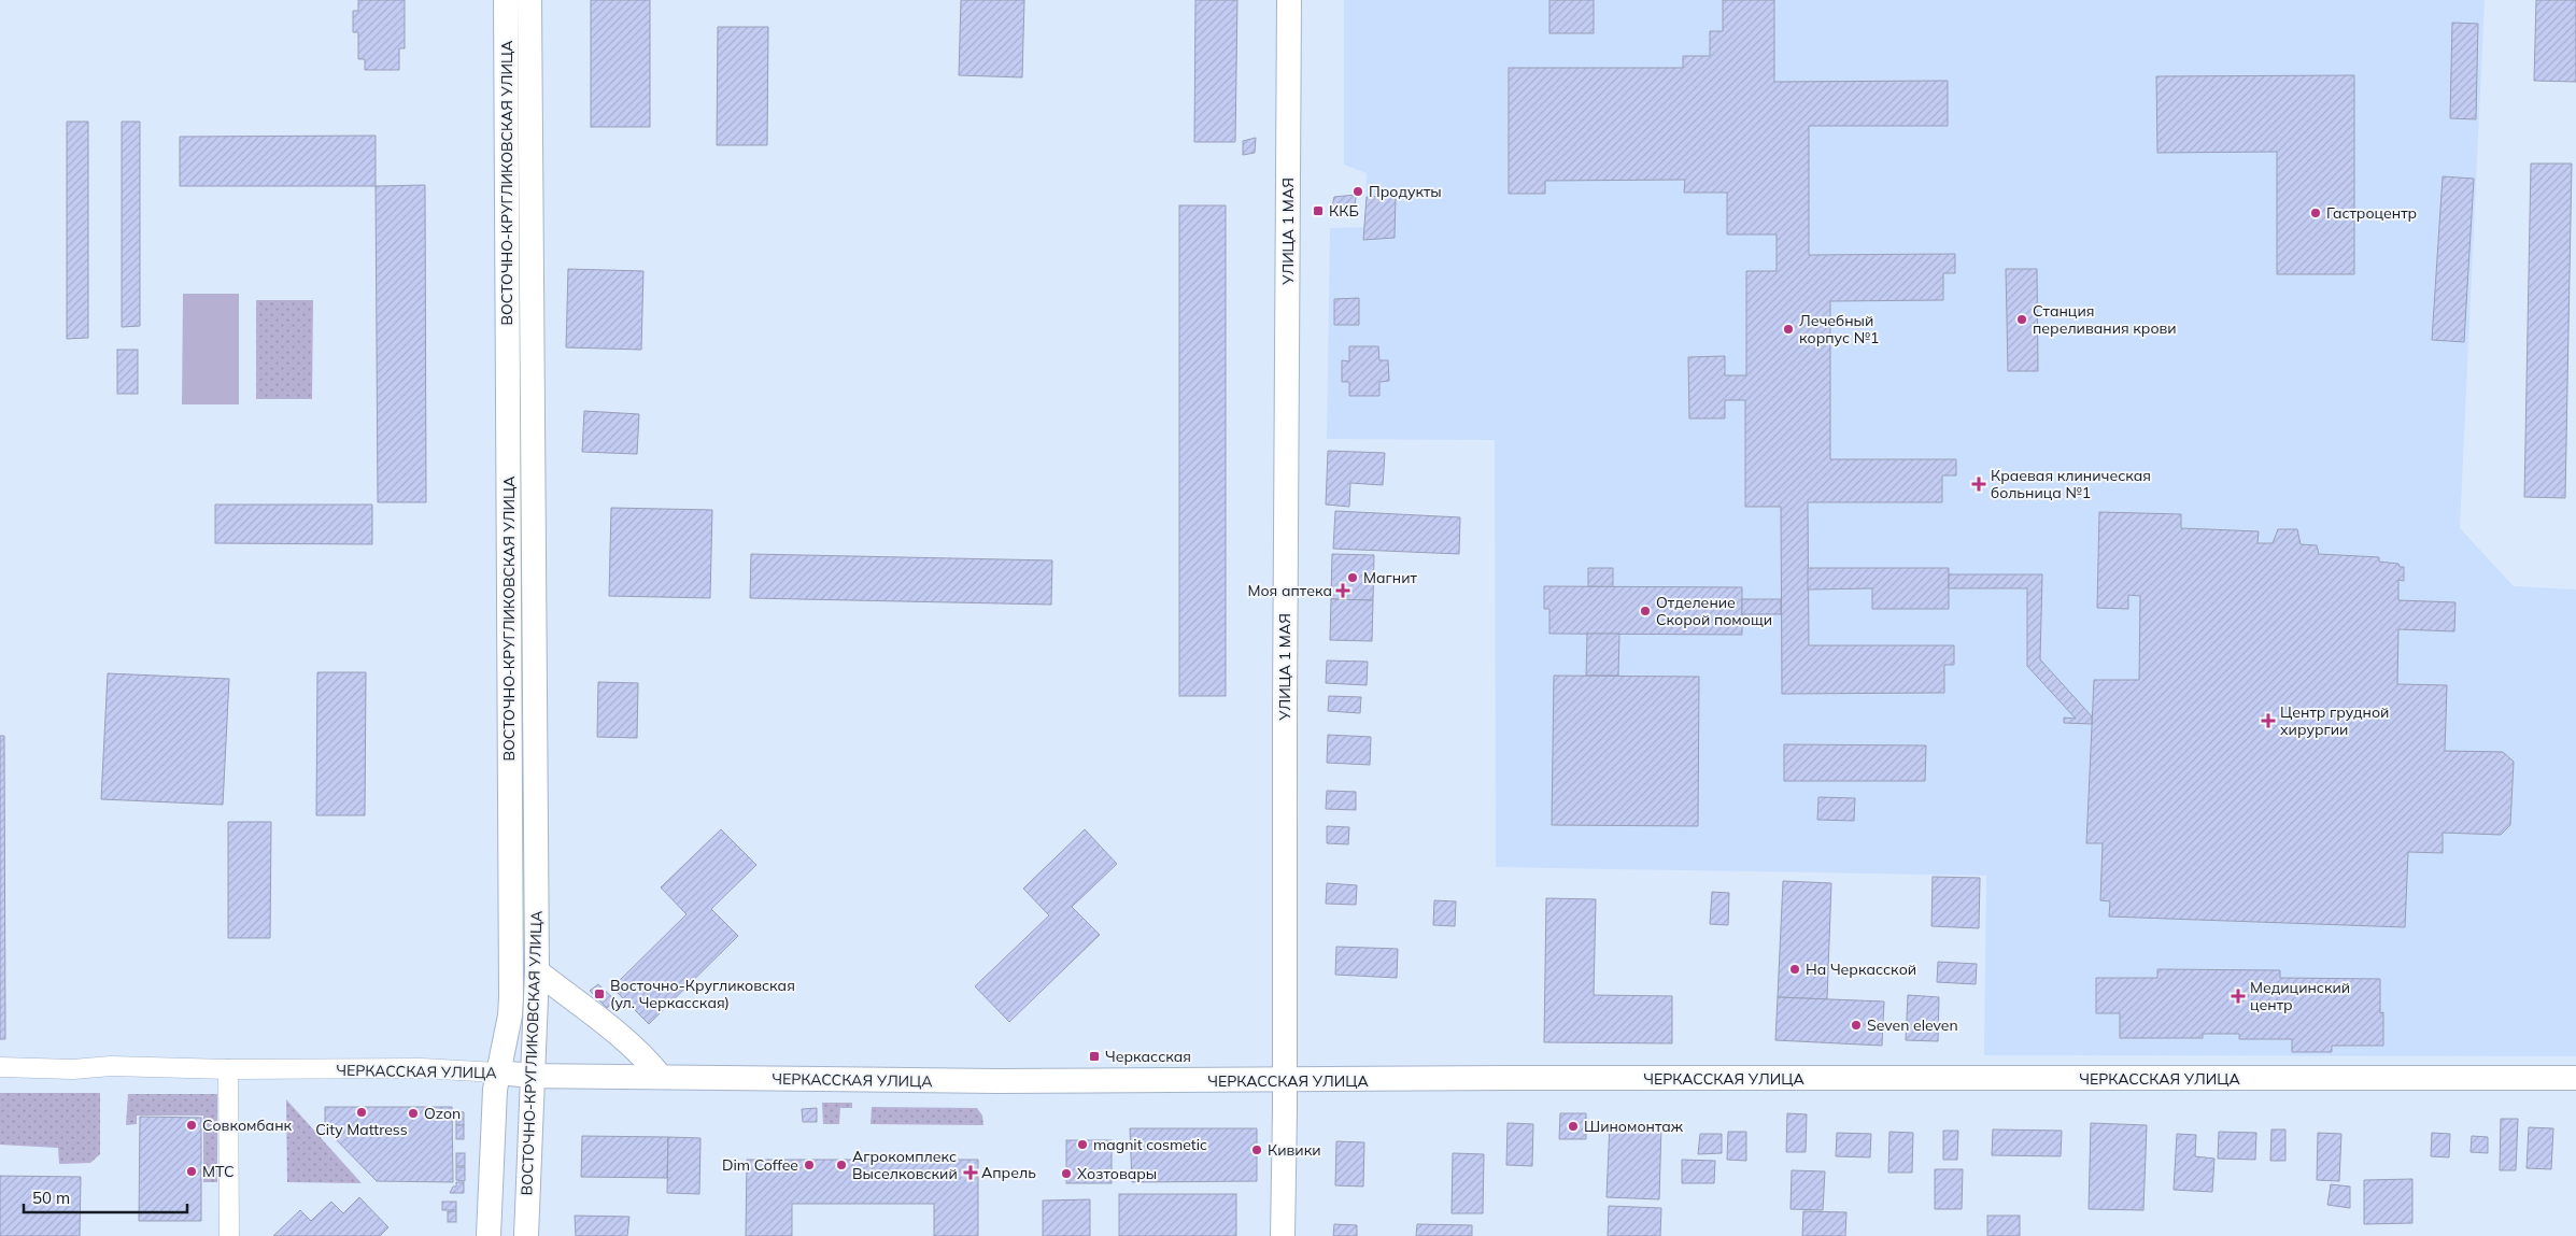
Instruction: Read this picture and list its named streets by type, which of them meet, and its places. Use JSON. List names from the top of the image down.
{
  "streets": {
    "street": ["ВОСТОЧНО-КРУГЛИКОВСКАЯ УЛИЦА", "УЛИЦА 1 МАЯ", "ЧЕРКАССКАЯ УЛИЦА"]
  },
  "crossings": [
    ["ВОСТОЧНО-КРУГЛИКОВСКАЯ УЛИЦА", "ЧЕРКАССКАЯ УЛИЦА"],
    ["УЛИЦА 1 МАЯ", "ЧЕРКАССКАЯ УЛИЦА"]
  ],
  "places": {
    "other": [
      "Продукты",
      "Гастроцентр",
      "Станция переливания крови",
      "Лечебный корпус №1",
      "Магнит",
      "Отделение Скорой помощи",
      "На Черкасской",
      "Seven eleven",
      "City Mattress",
      "Ozon",
      "Совкомбанк",
      "Шиномонтаж",
      "magnit cosmetic",
      "Кивики",
      "Dim Coffee",
      "Агрокомплекс Выселковский",
      "МТС",
      "Хозтовары"
    ],
    "transit": ["ККБ", "Восточно-Кругликовская (ул. Черкасская)", "Черкасская"],
    "health": [
      "Краевая клиническая больница №1",
      "Моя аптека",
      "Центр грудной хирургии",
      "Медицинский центр",
      "Апрель"
    ]
  },
  "scale_bar": "50 m"
}
